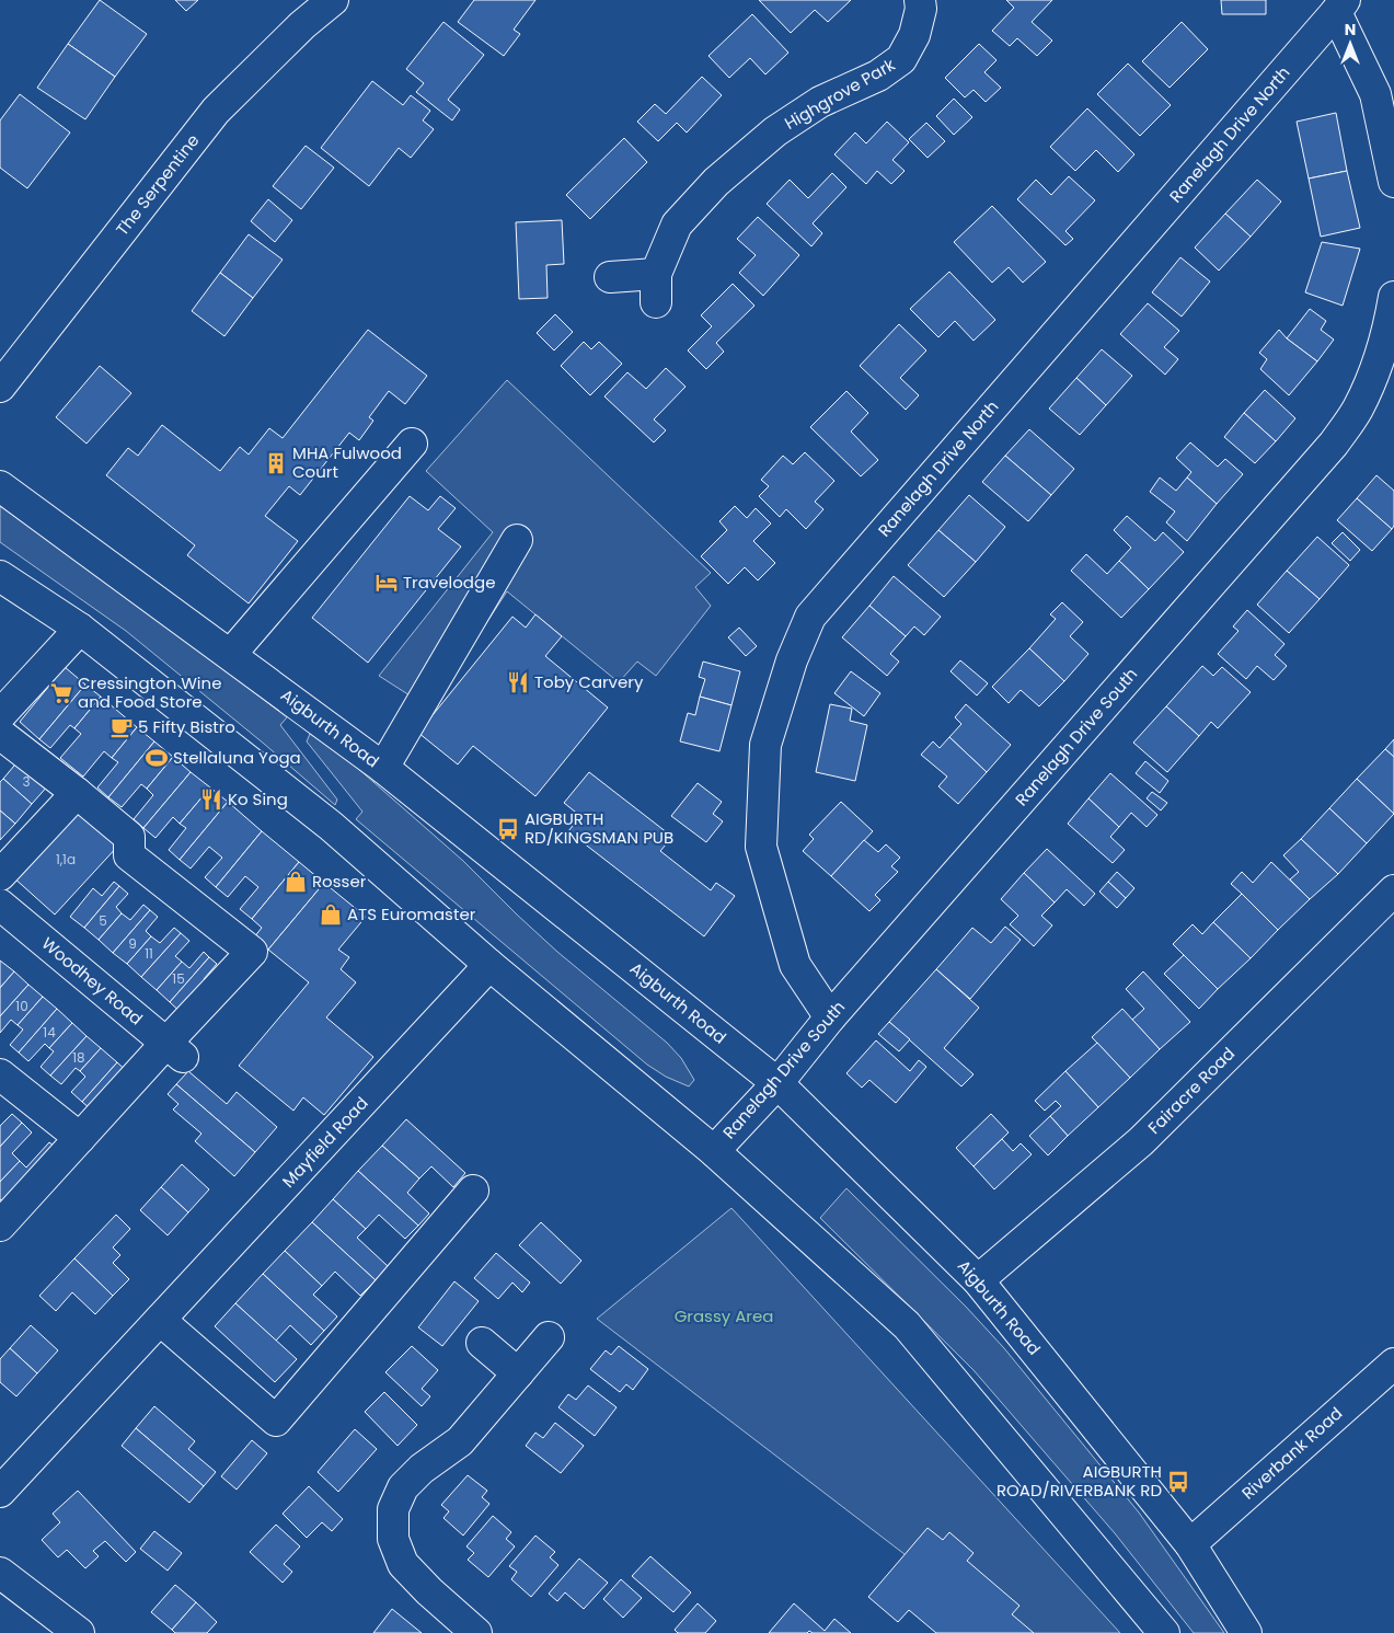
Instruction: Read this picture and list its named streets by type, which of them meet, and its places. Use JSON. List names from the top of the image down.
{
  "streets": {
    "main road": [
      "Highgrove Park",
      "Ranelagh Drive North",
      "The Serpentine",
      "Aigburth Road",
      "Ranelagh Drive South",
      "Woodhey Road",
      "Fairacre Road",
      "Mayfield Road",
      "Riverbank Road"
    ]
  },
  "crossings": [
    ["Ranelagh Drive North", "Ranelagh Drive South"],
    ["Aigburth Road", "Ranelagh Drive South"],
    ["Aigburth Road", "Fairacre Road"],
    ["Aigburth Road", "Riverbank Road"]
  ],
  "parks": ["Grassy Area"],
  "places": {
    "building": ["MHA Fulwood Court"],
    "hotel": ["Travelodge"],
    "restaurant": ["Toby Carvery", "Ko Sing"],
    "supermarket": ["Cressington Wine and Food Store"],
    "cafe": ["5 Fifty Bistro"],
    "sports": ["Stellaluna Yoga"],
    "bus stop": ["AIGBURTH RD/KINGSMAN PUB", "AIGBURTH ROAD/RIVERBANK RD"],
    "shop": ["Rosser", "ATS Euromaster"]
  },
  "house_numbers": [
    "3",
    "1,1a",
    "5",
    "9",
    "11",
    "15",
    "10",
    "14",
    "18"
  ],
  "north": "top"
}
